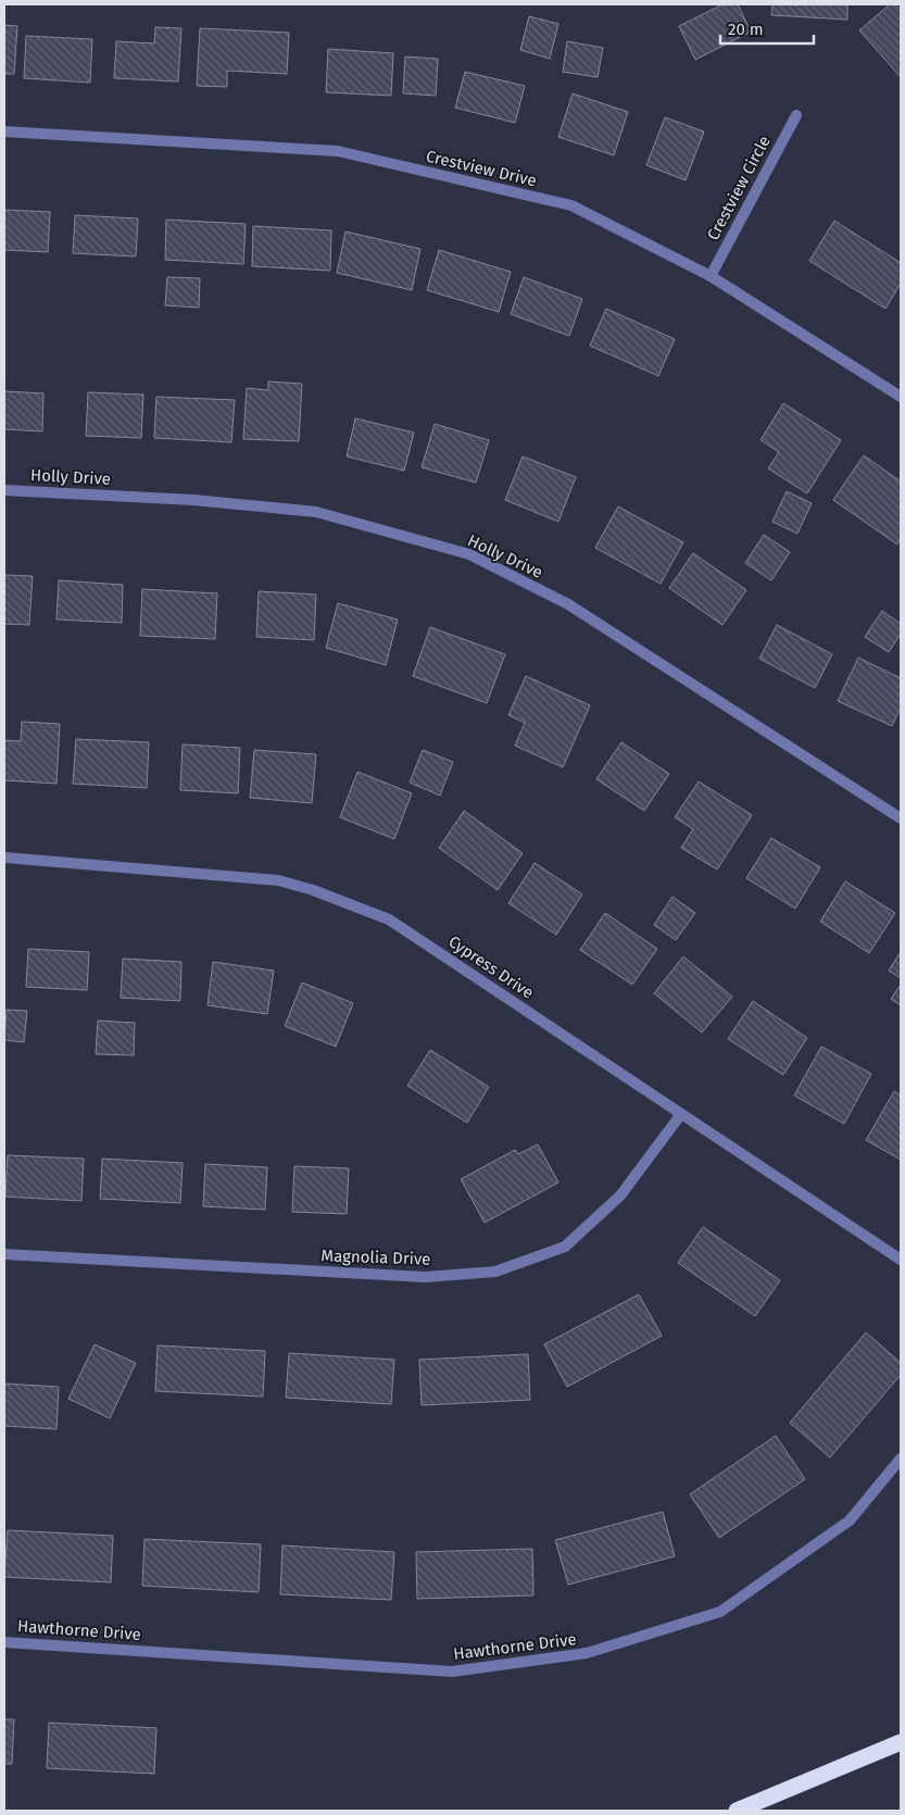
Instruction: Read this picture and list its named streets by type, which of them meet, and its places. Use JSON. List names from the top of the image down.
{
  "streets": {
    "street": [
      "Crestview Drive",
      "Crestview Circle",
      "Holly Drive",
      "Cypress Drive",
      "Magnolia Drive",
      "Hawthorne Drive"
    ]
  },
  "crossings": [
    ["Crestview Drive", "Crestview Circle"],
    ["Cypress Drive", "Magnolia Drive"]
  ],
  "scale_bar": "20 m"
}
